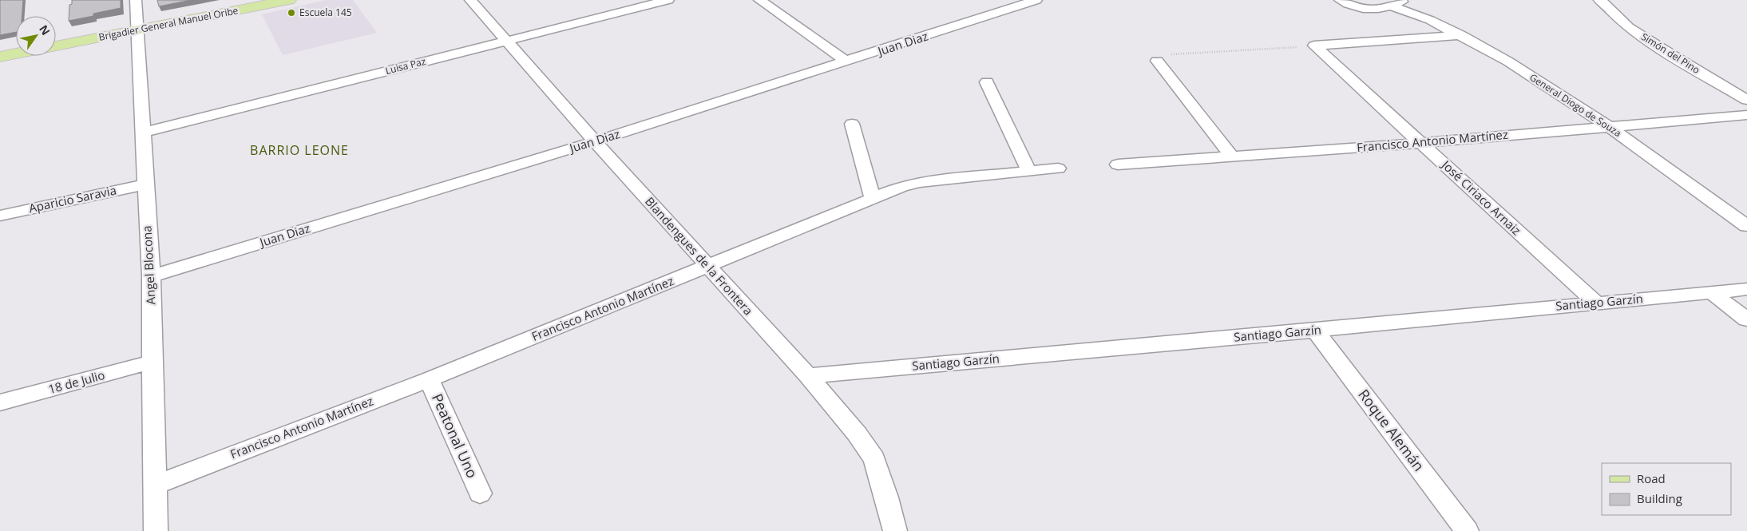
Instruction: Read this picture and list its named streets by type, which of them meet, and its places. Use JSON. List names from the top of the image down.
{
  "streets": {
    "main road": ["Brigadier General Manuel Oribe"],
    "street": [
      "Juan Diaz",
      "Simón del Pino",
      "Luisa Paz",
      "General Diogo de Souza",
      "Francisco Antonio Martínez",
      "José Ciriaco Arnaiz",
      "Aparicio Saravia",
      "Blandengues de la Frontera",
      "Angel Blocona",
      "Santiago Garzín",
      "18 de Julio",
      "Roque Alemán",
      "Peatonal Uno"
    ]
  },
  "crossings": [
    ["Brigadier General Manuel Oribe", "Angel Blocona"],
    ["Juan Diaz", "Blandengues de la Frontera"],
    ["Juan Diaz", "Angel Blocona"],
    ["Luisa Paz", "Blandengues de la Frontera"],
    ["Luisa Paz", "Angel Blocona"],
    ["General Diogo de Souza", "Francisco Antonio Martínez"],
    ["Francisco Antonio Martínez", "José Ciriaco Arnaiz"],
    ["Francisco Antonio Martínez", "Blandengues de la Frontera"],
    ["Francisco Antonio Martínez", "Angel Blocona"],
    ["Francisco Antonio Martínez", "Peatonal Uno"],
    ["José Ciriaco Arnaiz", "Santiago Garzín"],
    ["Aparicio Saravia", "Angel Blocona"],
    ["Blandengues de la Frontera", "Santiago Garzín"],
    ["Angel Blocona", "18 de Julio"],
    ["Santiago Garzín", "Roque Alemán"]
  ],
  "districts": ["BARRIO LEONE"],
  "places": ["Escuela 145"],
  "legend": ["Road", "Building"],
  "north": "top right"
}
